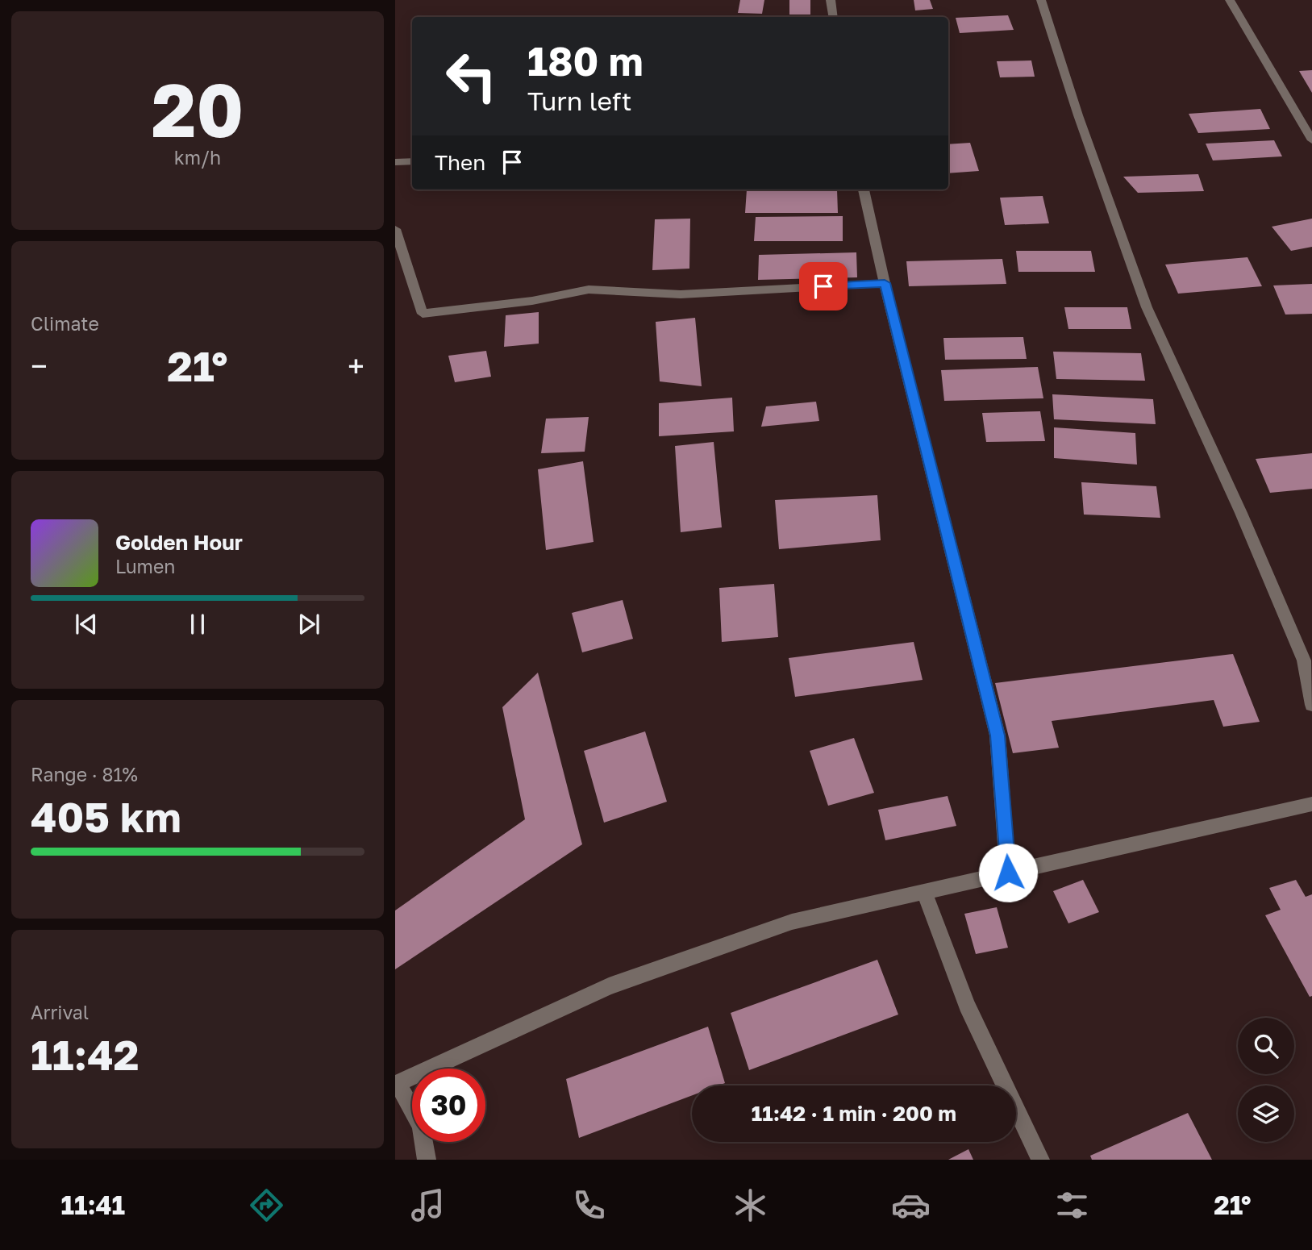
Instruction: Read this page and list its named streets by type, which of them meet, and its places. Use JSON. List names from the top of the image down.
{
  "page": {
    "tile": [
      ["20", "km/h"],
      "Climate",
      ["Range · 81%", "405 km"],
      ["Arrival", "11:42"]
    ],
    "turn": ["180 m", "Turn left"],
    "then": "Then",
    "heat": ["−", "21°", "+"],
    "song": ["Golden Hour", "Lumen"],
    "limit": "30",
    "trip": "11:42 · 1 min · 200 m",
    "tabs": ["11:41", "21°"]
  }
}
